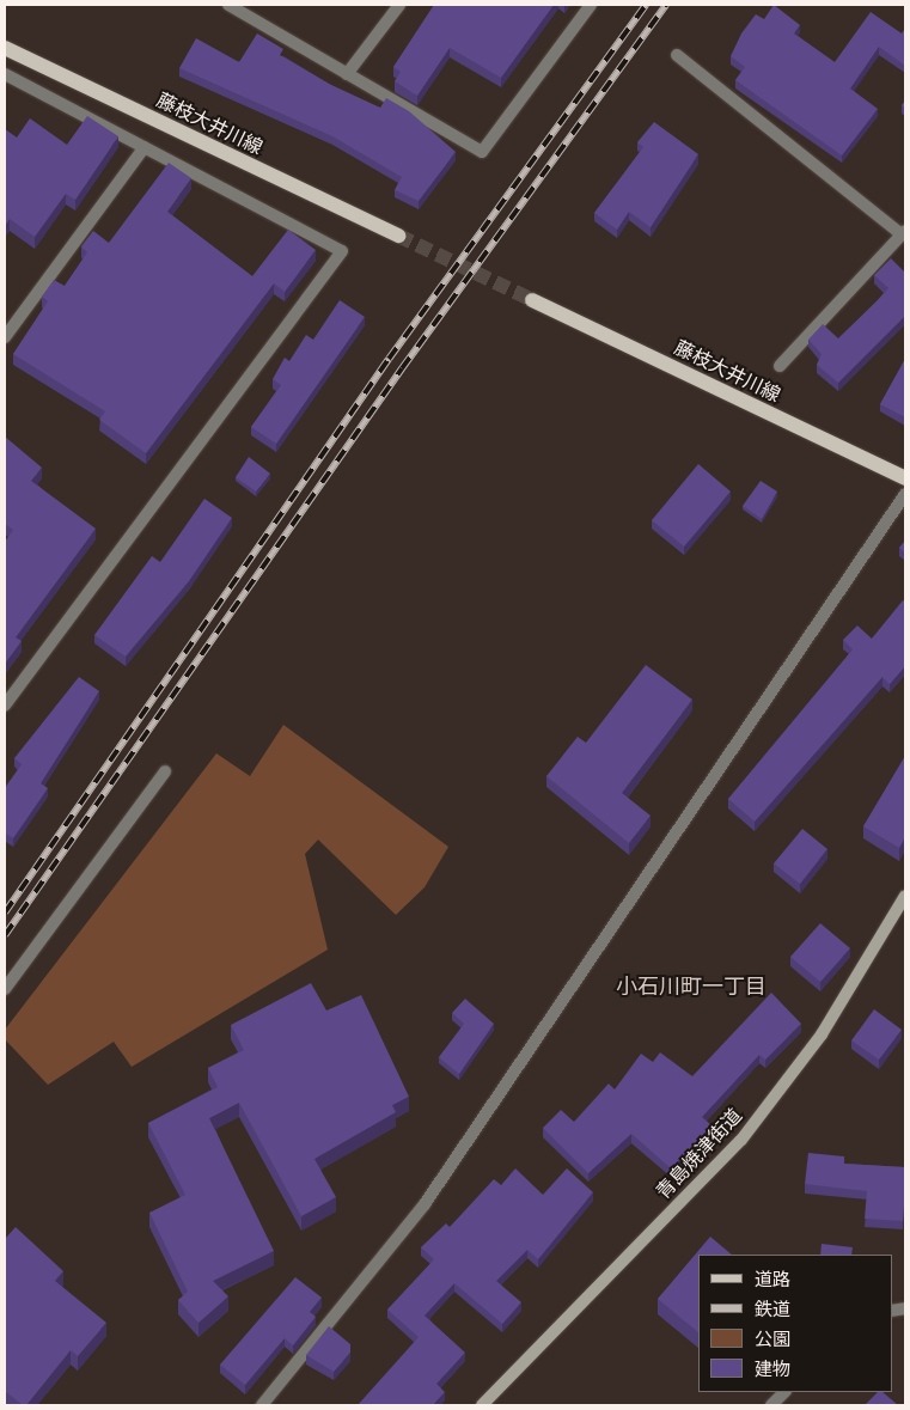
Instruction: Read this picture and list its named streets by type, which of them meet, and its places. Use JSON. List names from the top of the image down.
{
  "streets": {
    "main road": ["藤枝大井川線", "青島焼津街道"]
  },
  "districts": ["小石川町一丁目"],
  "legend": [
    "道路",
    "鉄道",
    "公園",
    "建物"
  ]
}
